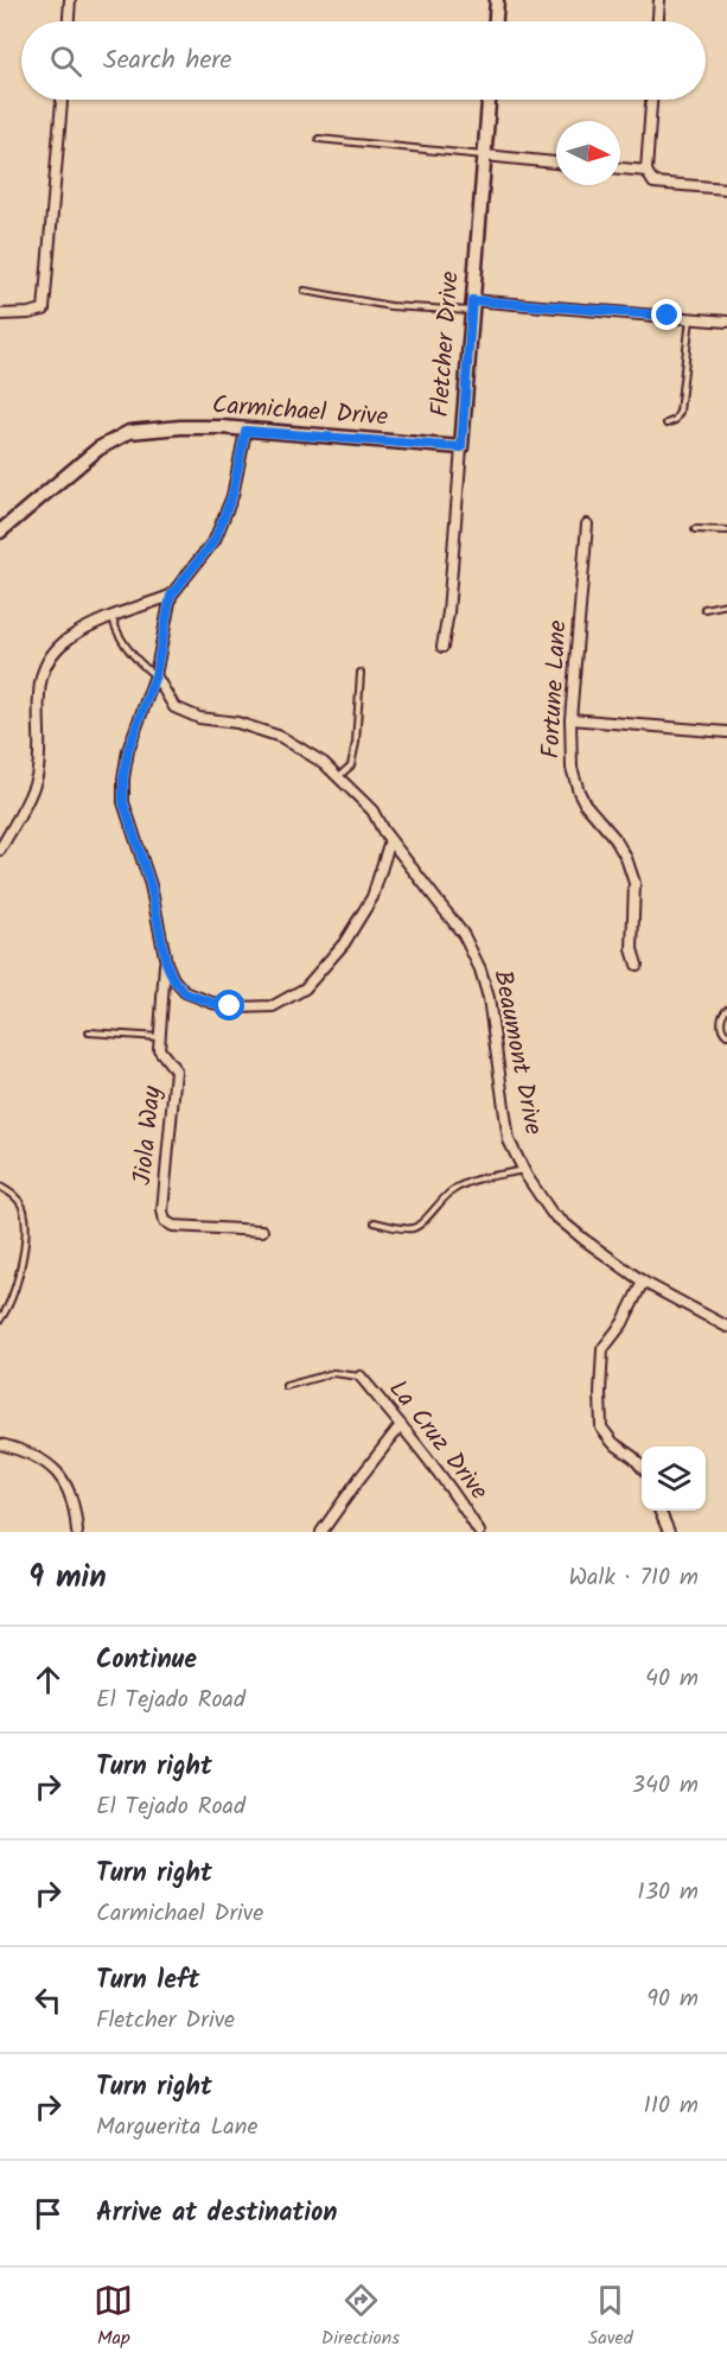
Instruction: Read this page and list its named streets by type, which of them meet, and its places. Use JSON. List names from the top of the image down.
{
  "streets": {
    "street": [
      "Fletcher Drive",
      "Carmichael Drive",
      "Fortune Lane",
      "Beaumont Drive",
      "Jiola Way",
      "La Cruz Drive"
    ]
  },
  "crossings": [
    ["Fletcher Drive", "Carmichael Drive"]
  ],
  "north": "right",
  "page": {
    "search": "Search here",
    "heading": ["9 min", "Walk · 710 m"],
    "list": [
      ["Continue", "El Tejado Road", "40 m"],
      ["Turn right", "El Tejado Road", "340 m"],
      ["Turn right", "Carmichael Drive", "130 m"],
      ["Turn left", "Fletcher Drive", "90 m"],
      ["Turn right", "Marguerita Lane", "110 m"],
      "Arrive at destination"
    ],
    "nav": ["Map", "Directions", "Saved"]
  }
}
